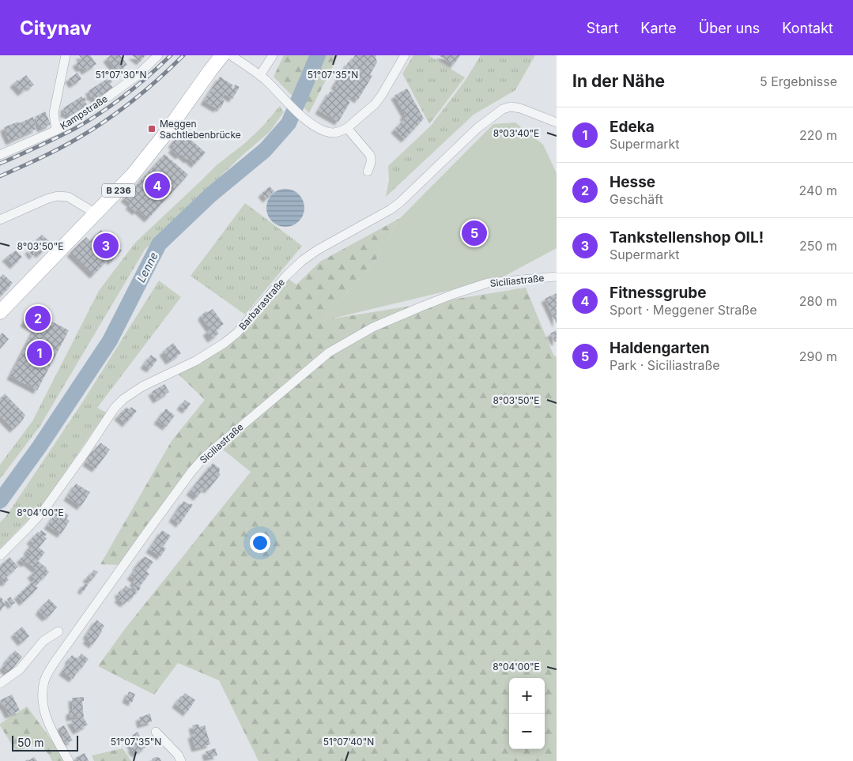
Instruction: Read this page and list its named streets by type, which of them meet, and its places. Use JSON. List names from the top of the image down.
{
  "streets": {
    "main road": ["B 236"],
    "street": ["Kampstraße", "Siciliastraße", "Barbarastraße"]
  },
  "water": ["Lenne"],
  "places": {
    "transit": ["Meggen Sachtlebenbrücke"]
  },
  "scale_bar": "50 m",
  "page": {
    "header": "Citynav",
    "nav": [
      "Start",
      "Karte",
      "Über uns",
      "Kontakt"
    ],
    "heading": ["In der Nähe", "5 Ergebnisse"],
    "list": [
      {
        "mark": "1",
        "name": "Edeka",
        "note": "Supermarkt",
        "value": "220 m"
      },
      {
        "mark": "2",
        "name": "Hesse",
        "note": "Geschäft",
        "value": "240 m"
      },
      {
        "mark": "3",
        "name": "Tankstellenshop OIL!",
        "note": "Supermarkt",
        "value": "250 m"
      },
      {
        "mark": "4",
        "name": "Fitnessgrube",
        "note": "Sport · Meggener Straße",
        "value": "280 m"
      },
      {
        "mark": "5",
        "name": "Haldengarten",
        "note": "Park · Siciliastraße",
        "value": "290 m"
      }
    ],
    "pins": [
      "4",
      "5",
      "3",
      "2",
      "1"
    ],
    "map_buttons": ["+", "−"],
    "scale": "50 m"
  },
  "coordinates": [
    "51°07'30\"N",
    "51°07'35\"N",
    "8°03'40\"E",
    "8°03'50\"E",
    "8°04'00\"E",
    "51°07'40\"N"
  ]
}
